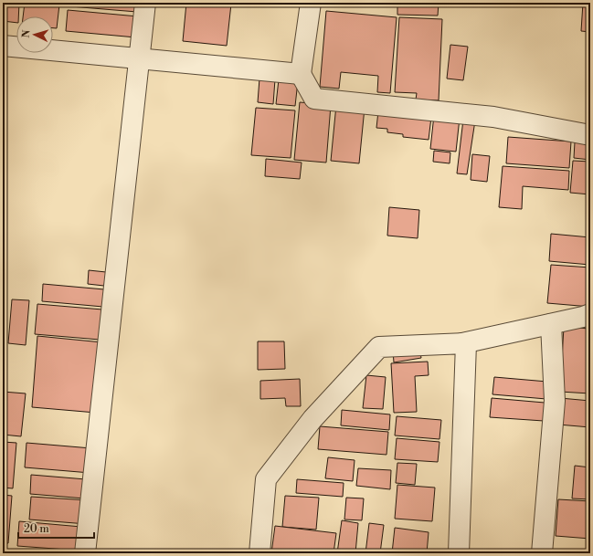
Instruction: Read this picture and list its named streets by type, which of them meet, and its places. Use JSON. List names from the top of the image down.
{
  "scale_bar": "20 m",
  "north": "left"
}
